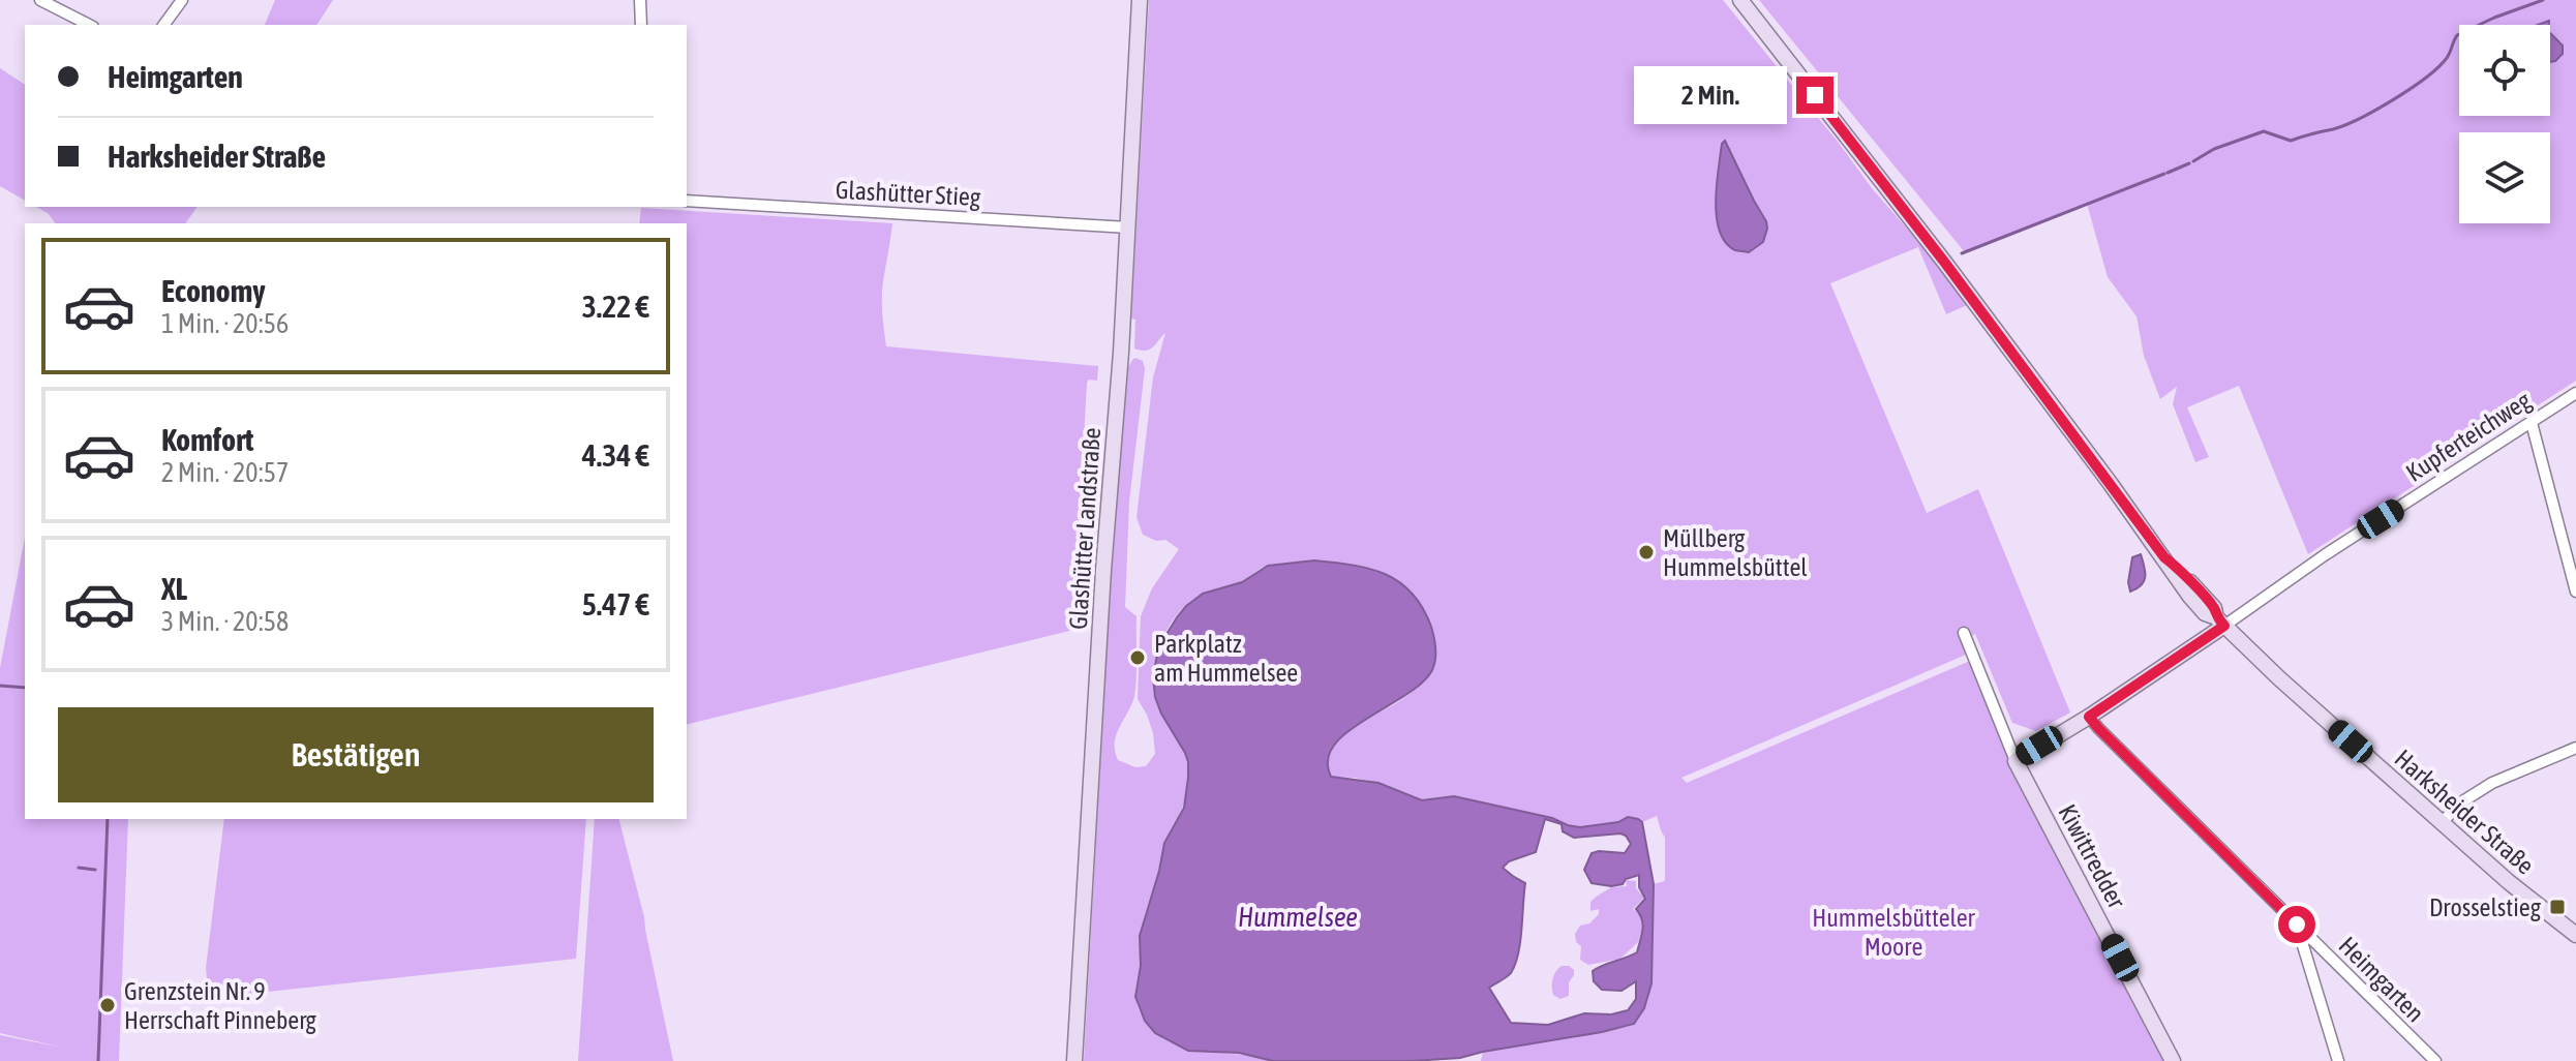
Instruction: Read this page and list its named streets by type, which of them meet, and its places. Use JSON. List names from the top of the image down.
{
  "streets": {
    "street": [
      "Glashütter Stieg",
      "Kupferteichweg",
      "Glashütter Landstraße",
      "Harksheider Straße",
      "Kiwittredder",
      "Heimgarten"
    ]
  },
  "crossings": [
    ["Glashütter Stieg", "Glashütter Landstraße"],
    ["Kupferteichweg", "Harksheider Straße"],
    ["Kupferteichweg", "Heimgarten"]
  ],
  "water": ["Hummelsee"],
  "parks": ["Hummelsbütteler Moore"],
  "places": {
    "other": ["Müllberg Hummelsbüttel", "Parkplatz am Hummelsee", "Grenzstein Nr. 9 Herrschaft Pinneberg"],
    "transit": ["Drosselstieg"]
  },
  "page": {
    "banner": ["Heimgarten", "Harksheider Straße"],
    "bubble": "2 Min.",
    "list": [
      {
        "name": "Economy",
        "note": "1 Min. · 20:56",
        "value": "3.22 €"
      },
      {
        "name": "Komfort",
        "note": "2 Min. · 20:57",
        "value": "4.34 €"
      },
      {
        "name": "XL",
        "note": "3 Min. · 20:58",
        "value": "5.47 €"
      }
    ],
    "buttons": "Bestätigen"
  }
}
